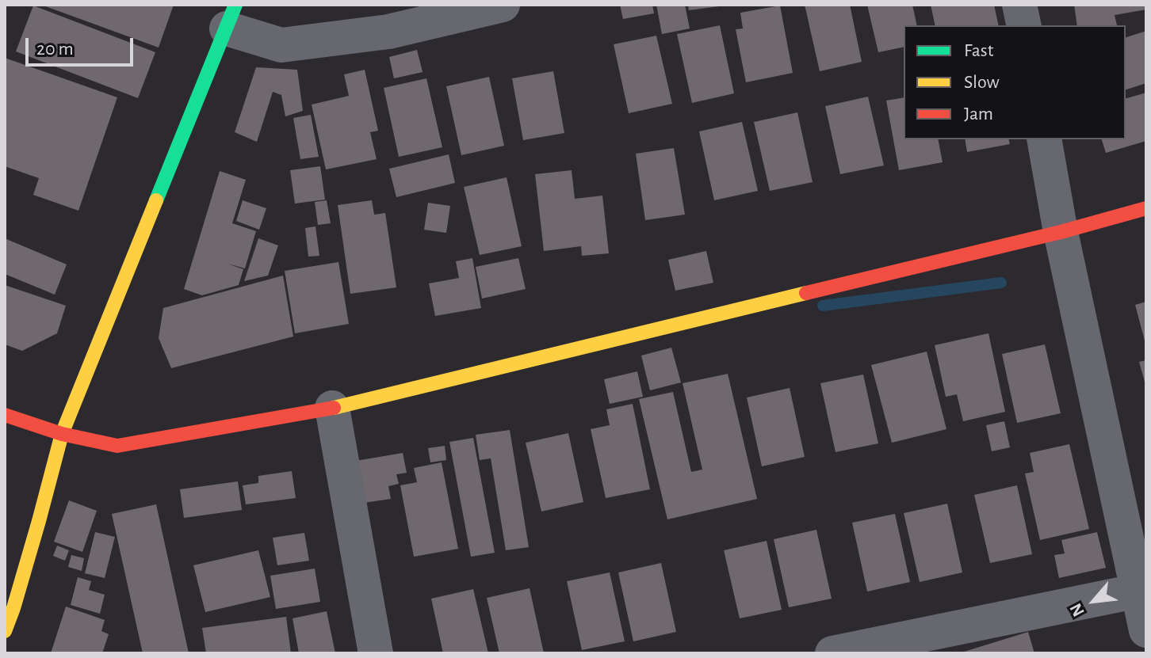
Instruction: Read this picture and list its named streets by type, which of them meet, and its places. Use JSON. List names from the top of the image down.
{
  "legend": ["Fast", "Slow", "Jam"],
  "scale_bar": "20 m",
  "north": "bottom left"
}
